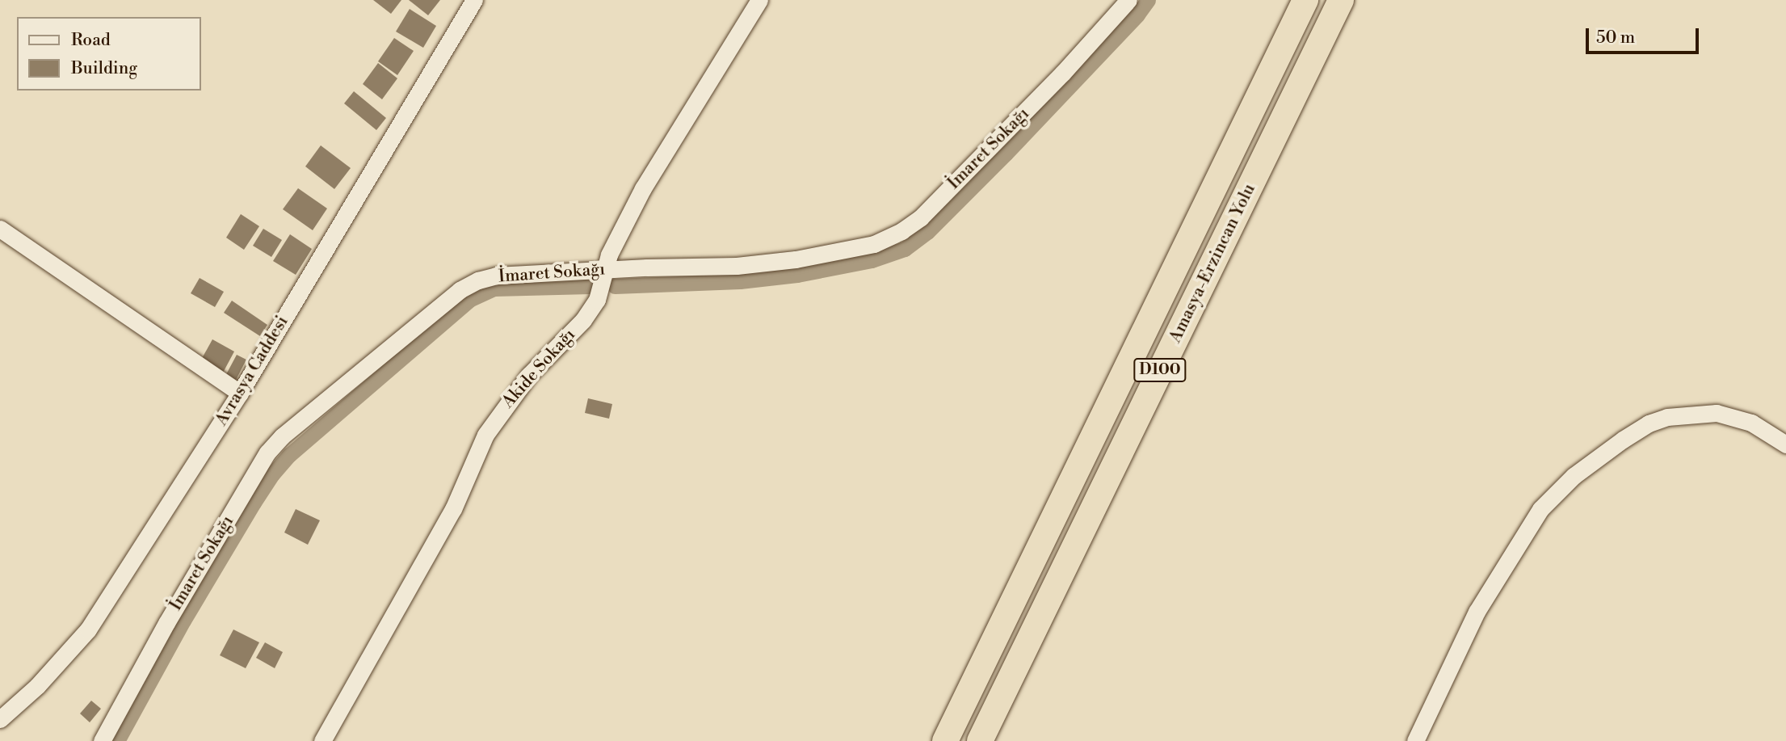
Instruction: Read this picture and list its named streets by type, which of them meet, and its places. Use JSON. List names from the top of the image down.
{
  "streets": {
    "highway": ["Amasya-Erzincan Yolu", "D100"],
    "street": ["İmaret Sokağı", "Akide Sokağı", "Avrasya Caddesi"]
  },
  "crossings": [
    ["İmaret Sokağı", "Akide Sokağı"]
  ],
  "legend": ["Road", "Building"],
  "scale_bar": "50 m"
}
